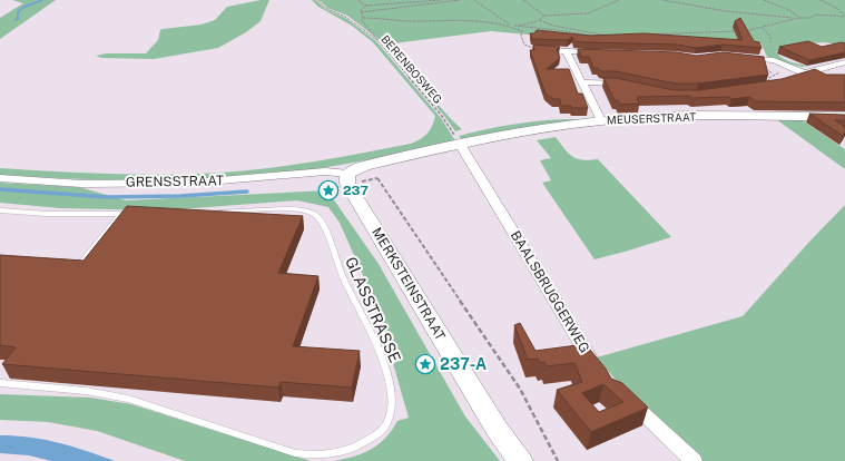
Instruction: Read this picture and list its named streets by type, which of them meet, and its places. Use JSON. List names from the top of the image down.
{
  "streets": {
    "street": [
      "MEUSERSTRAAT",
      "GRENSSTRAAT",
      "MERKSTEINSTRAAT",
      "BAALSBRUGGERWEG"
    ],
    "lane": ["GLASSTRASSE"],
    "path": ["BERENBOSWEG"]
  },
  "crossings": [
    ["BERENBOSWEG", "MEUSERSTRAAT"],
    ["BERENBOSWEG", "BAALSBRUGGERWEG"],
    ["MEUSERSTRAAT", "BAALSBRUGGERWEG"],
    ["GRENSSTRAAT", "MERKSTEINSTRAAT"]
  ],
  "places": {
    "place": ["237", "237-A"]
  }
}
